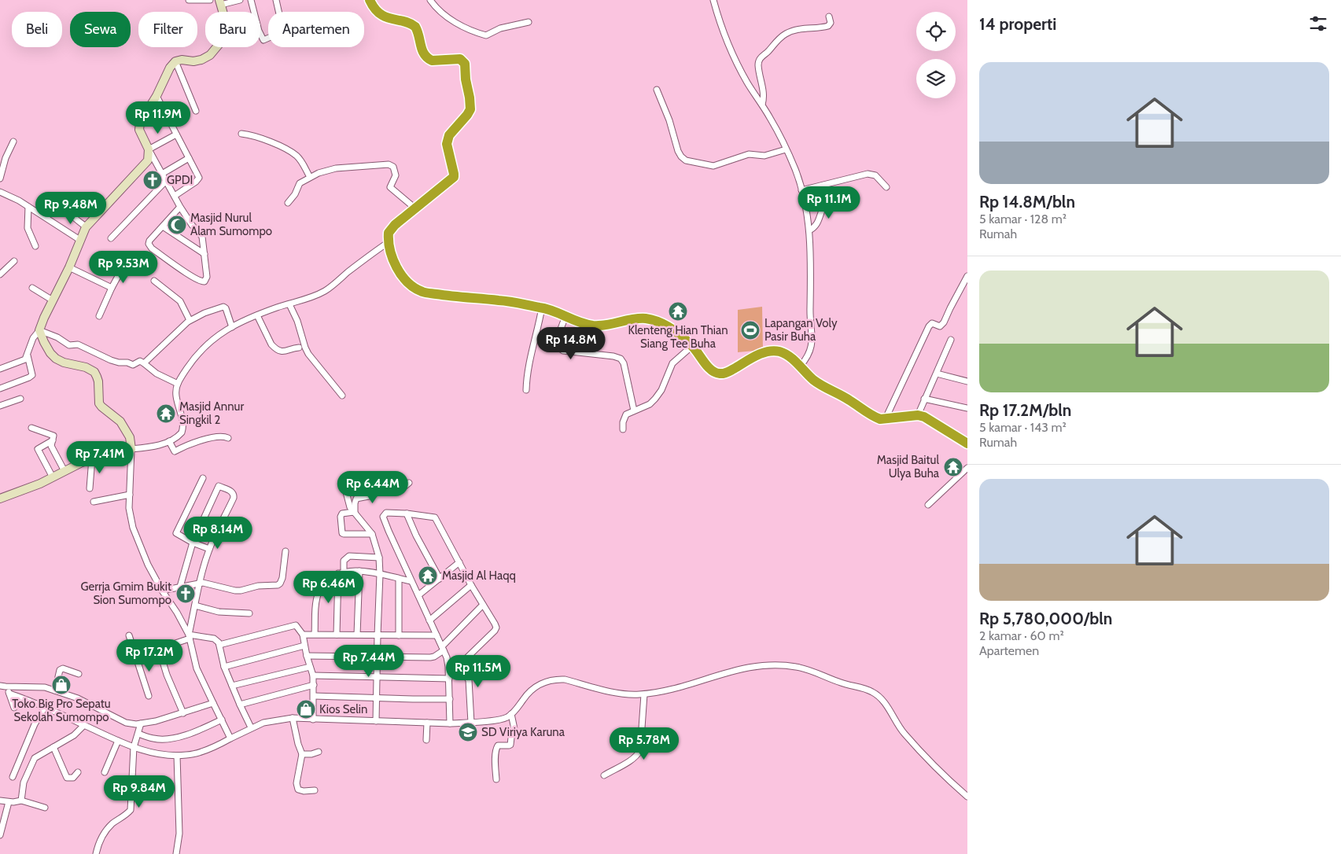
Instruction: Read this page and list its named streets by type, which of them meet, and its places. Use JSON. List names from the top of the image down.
{
  "places": {
    "church": ["GPDI", "Gerrja Gmim Bukit Sion Sumompo"],
    "mosque": ["Masjid Nurul Alam Sumompo"],
    "temple": [
      "Klenteng Hian Thian Siang Tee Buha",
      "Masjid Annur Singkil 2",
      "Masjid Baitul Ulya Buha",
      "Masjid Al Haqq"
    ],
    "sports": ["Lapangan Voly Pasir Buha"],
    "shop": ["Toko Big Pro Sepatu Sekolah Sumompo", "Kios Selin"],
    "school or university": ["SD Viriya Karuna"]
  },
  "page": {
    "heading": "14 properti",
    "chip": [
      "Beli",
      "Sewa",
      "Filter",
      "Baru",
      "Apartemen"
    ],
    "list": [
      {
        "name": "Rp 14.8M/bln",
        "note": "5 kamar · 128 m² · Rumah"
      },
      {
        "name": "Rp 17.2M/bln",
        "note": "5 kamar · 143 m² · Rumah"
      },
      {
        "name": "Rp 5,780,000/bln",
        "note": "2 kamar · 60 m² · Apartemen"
      }
    ],
    "price": [
      "Rp 11.9M",
      "Rp 11.1M",
      "Rp 9.48M",
      "Rp 9.53M",
      "Rp 14.8M",
      "Rp 7.41M",
      "Rp 6.44M",
      "Rp 8.14M",
      "Rp 6.46M",
      "Rp 17.2M",
      "Rp 7.44M",
      "Rp 11.5M",
      "Rp 5.78M",
      "Rp 9.84M"
    ]
  }
}
